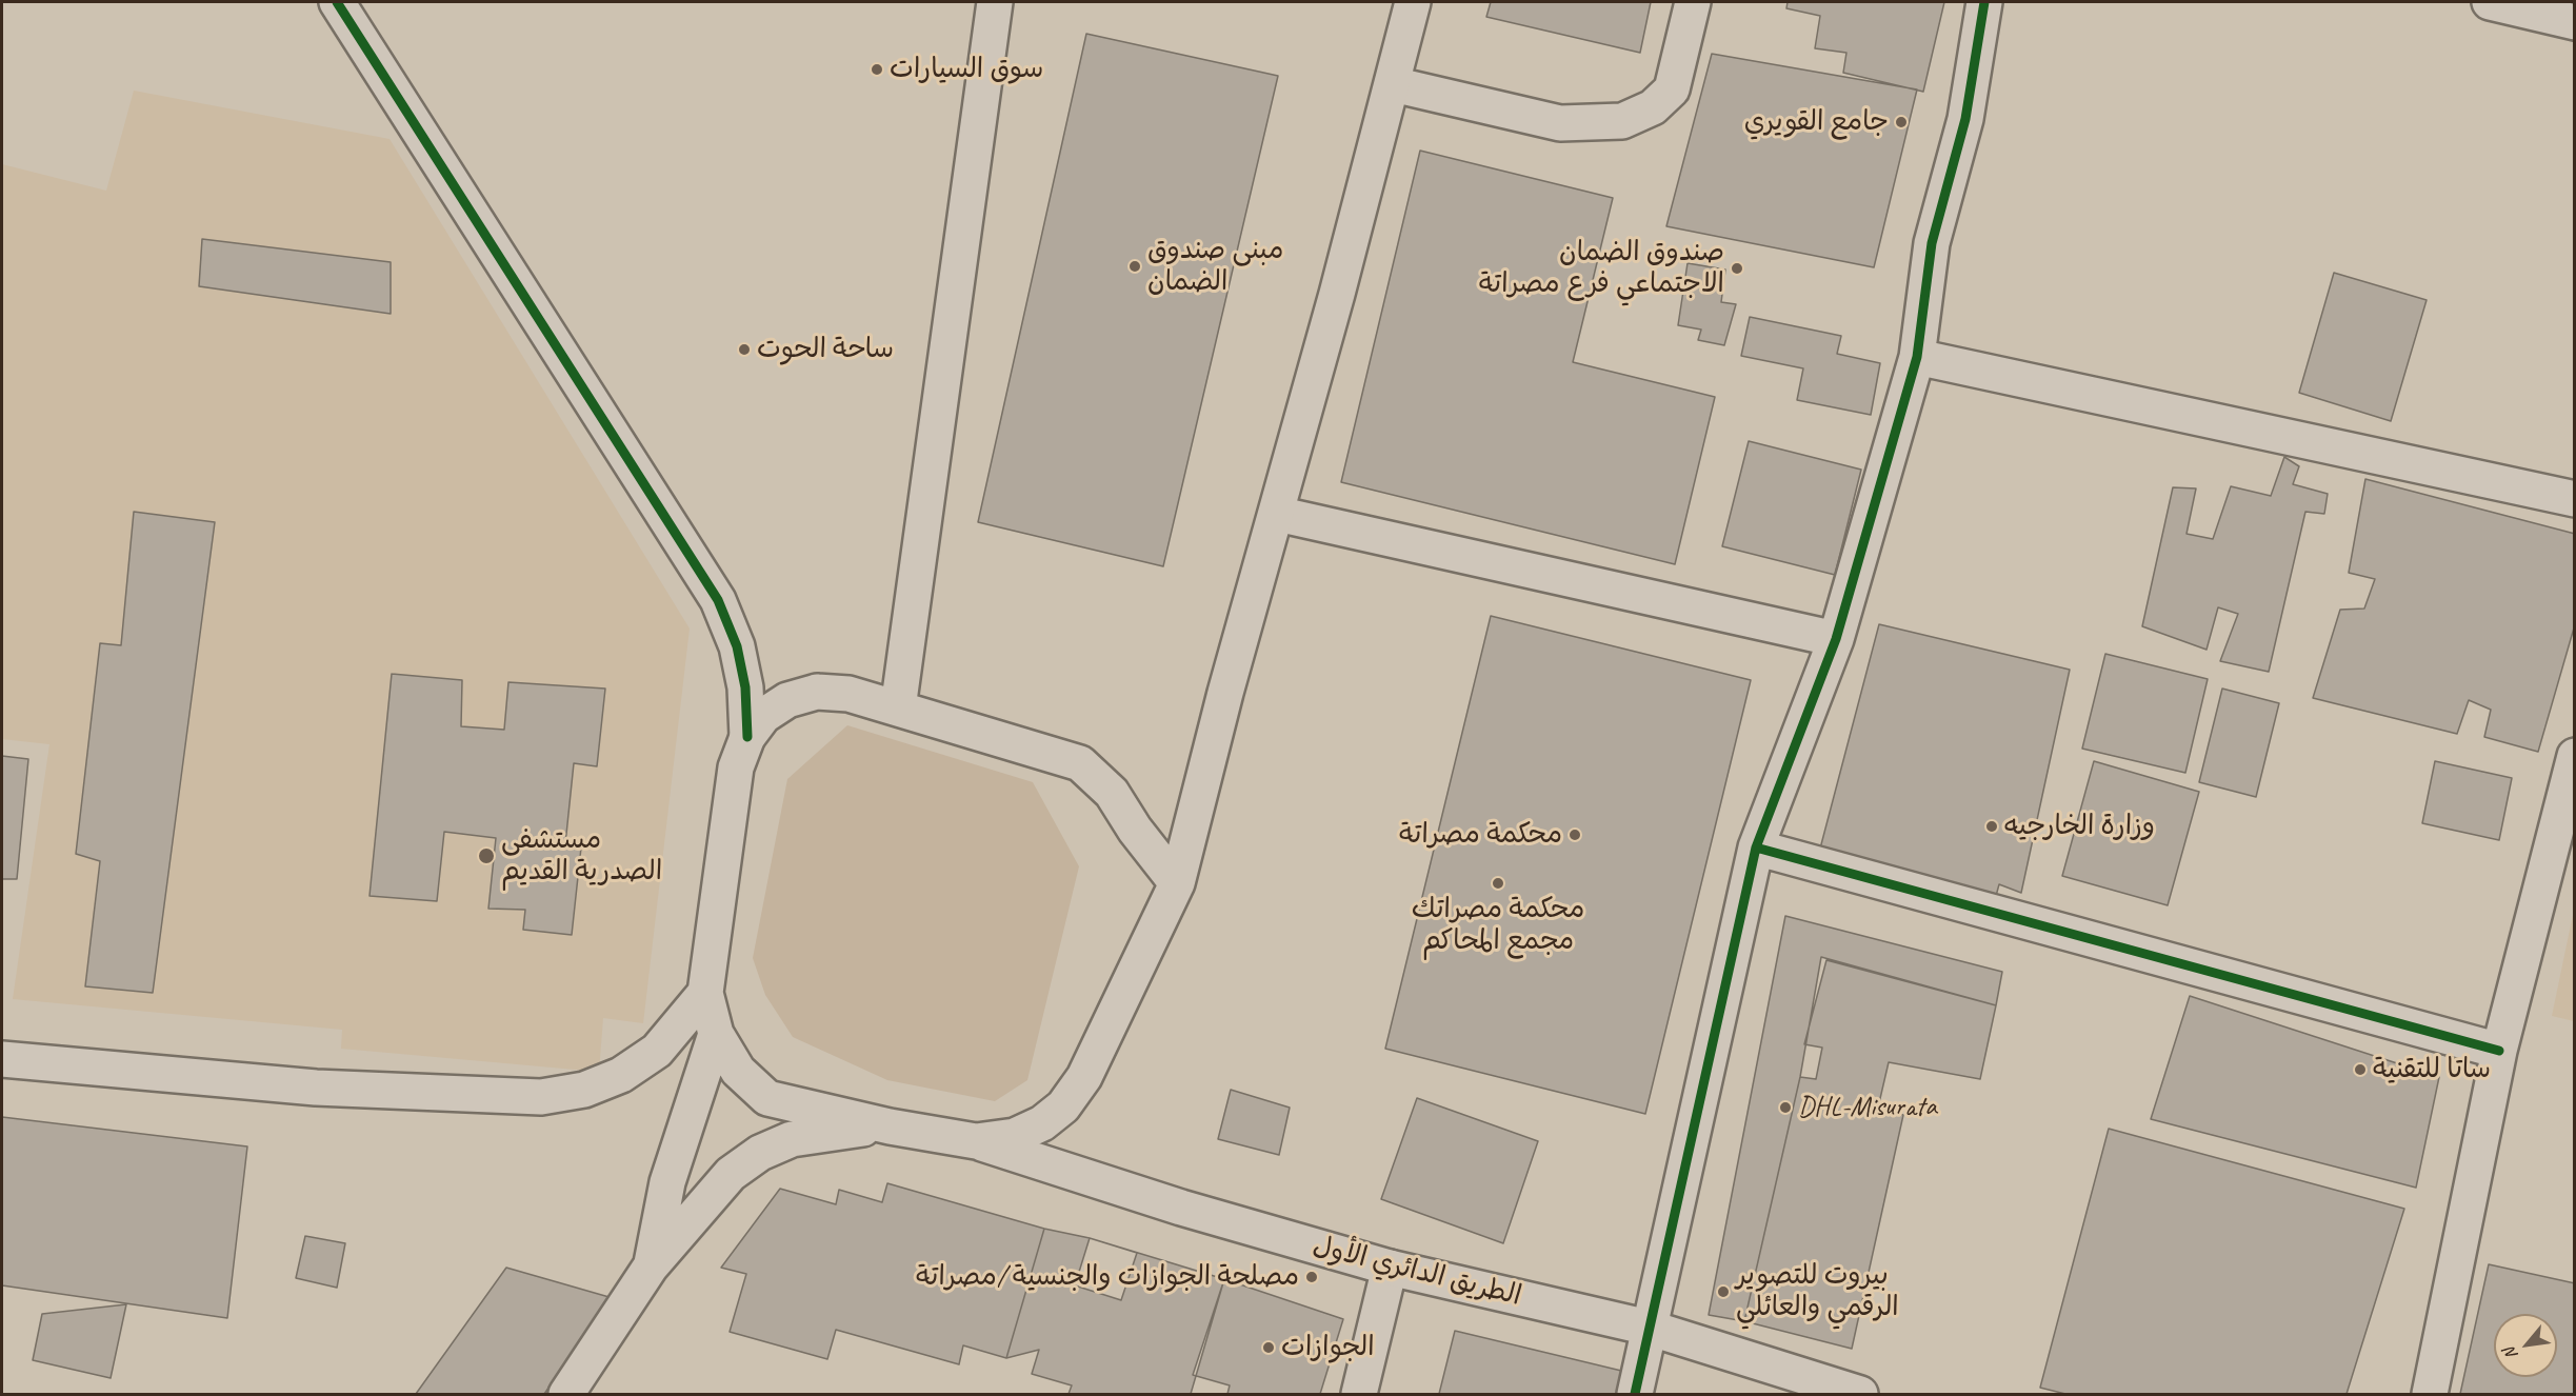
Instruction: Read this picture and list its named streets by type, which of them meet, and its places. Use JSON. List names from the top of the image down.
{
  "streets": {
    "street": ["الطريق الدائري الأول"]
  },
  "places": [
    "سوق السيارات",
    "جامع القويري",
    "مبنى صندوق الضمان",
    "صندوق الضمان الاجتماعي فرع مصراتة",
    "ساحة الحوت",
    "وزارة الخارجيه",
    "محكمة مصراتة",
    "مستشفى الصدرية القديم",
    "محكمة مصراتك مجمع المحاكم",
    "ساتا للتقنية",
    "DHL-Misurata",
    "مصلحة الجوازات والجنسية /مصراتة",
    "بيروت للتصوير الرقمي والعائلي",
    "الجوازات"
  ],
  "north": "bottom left"
}
